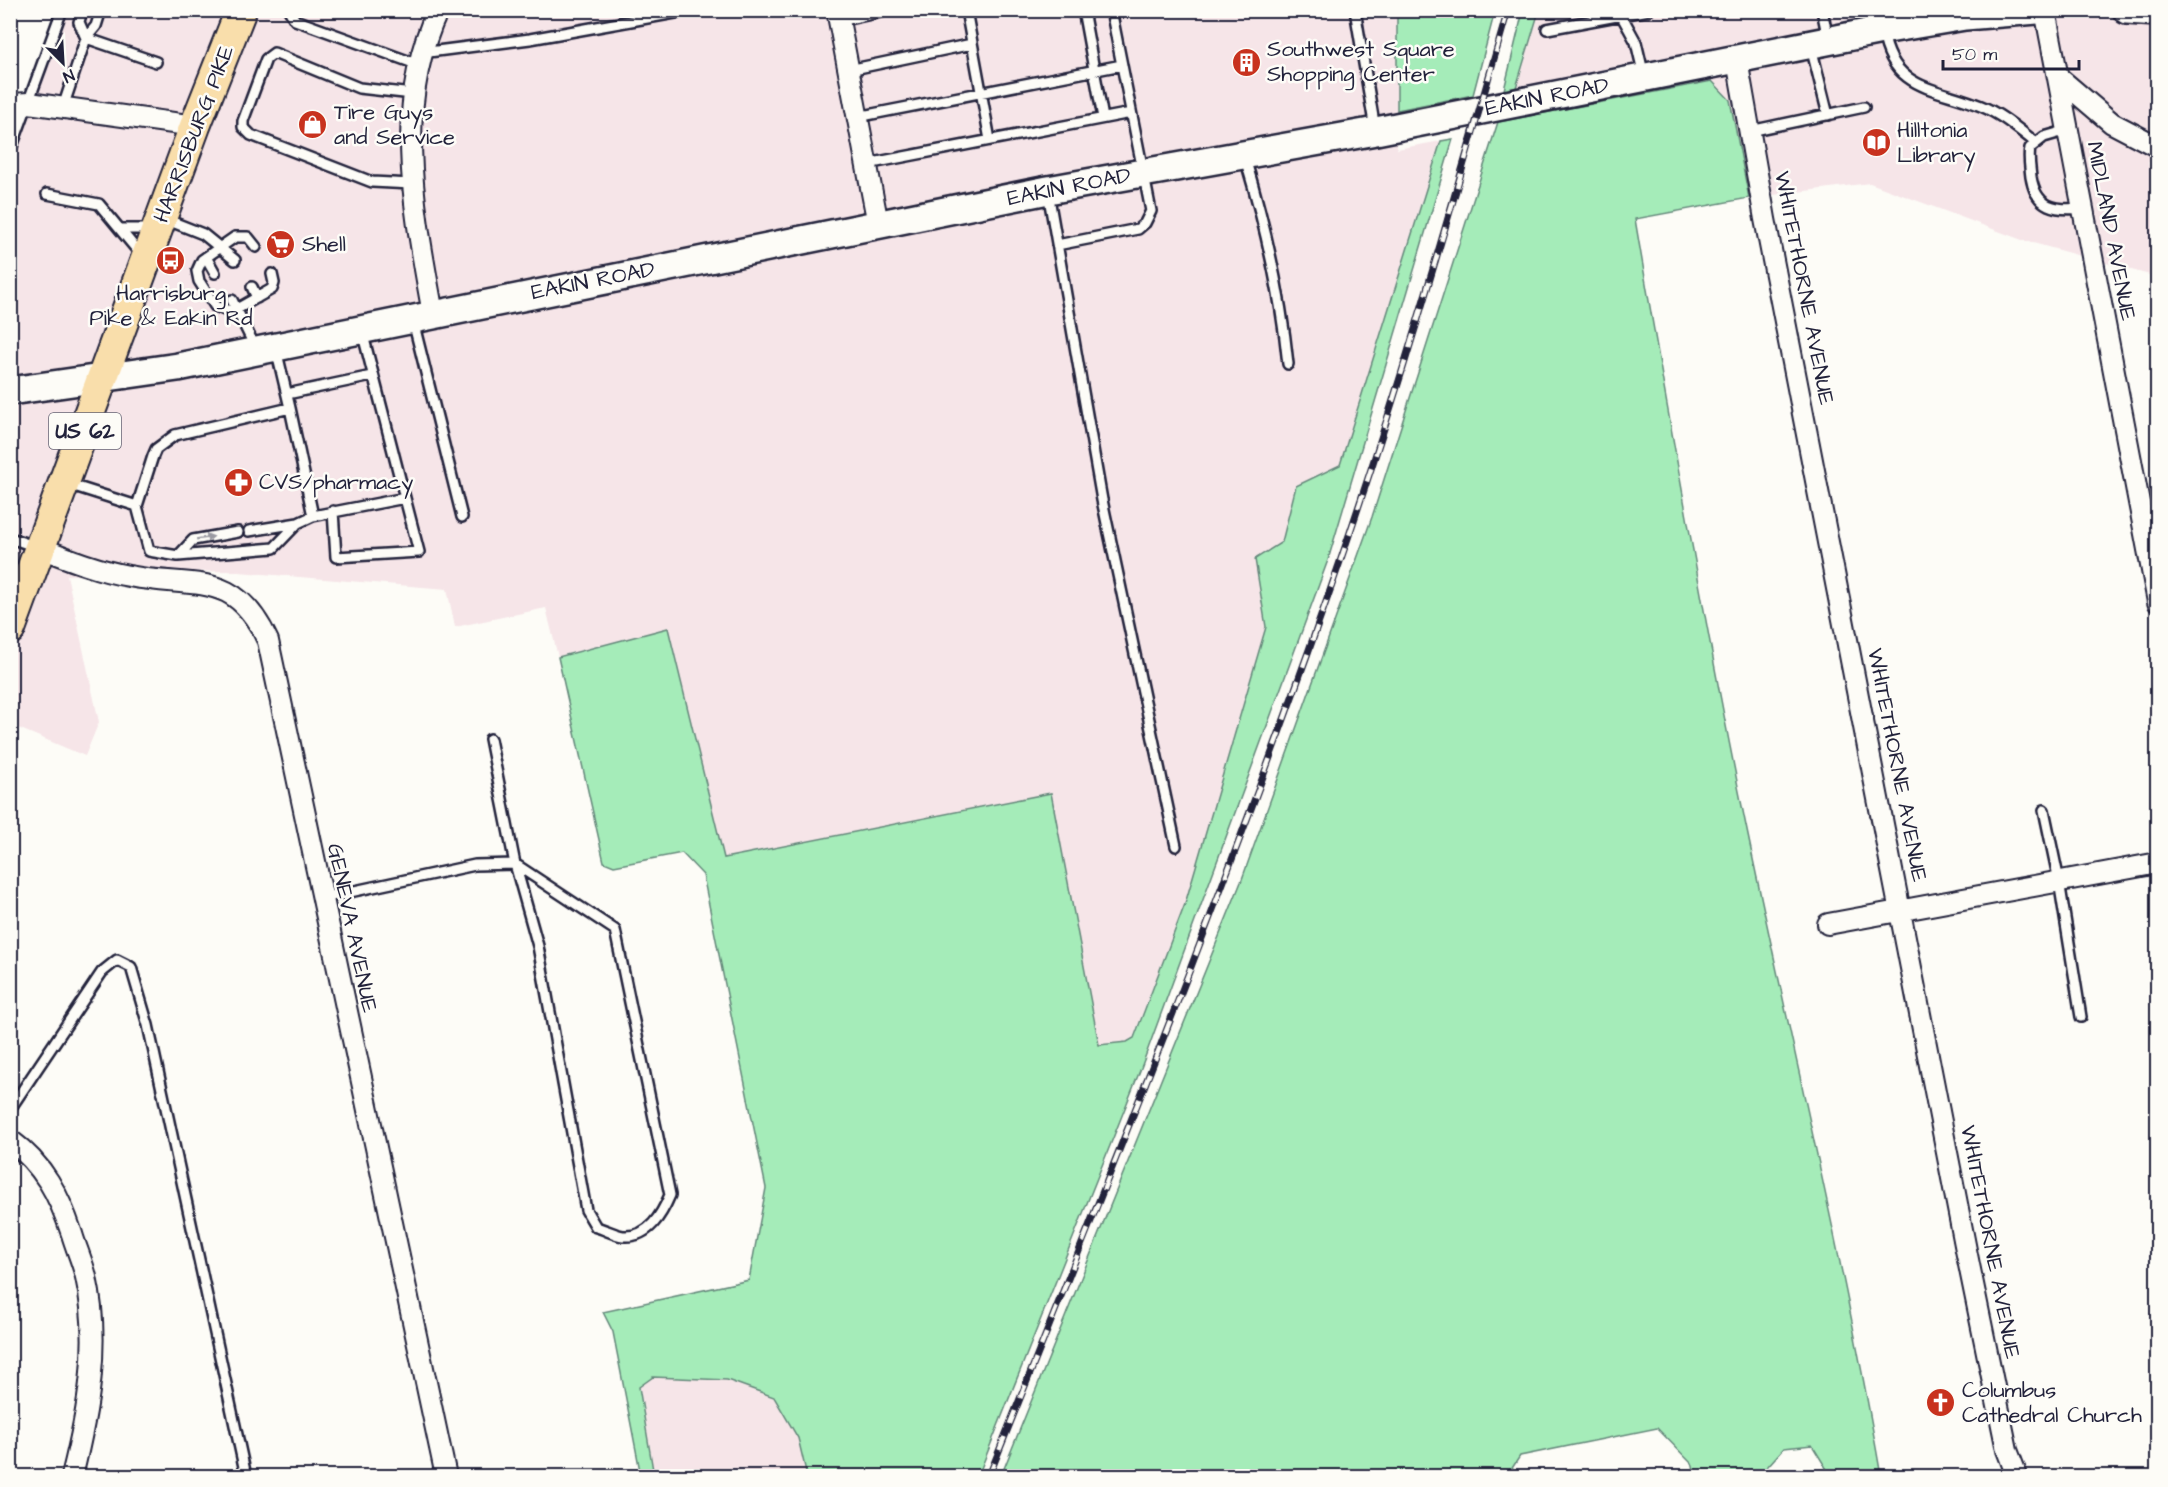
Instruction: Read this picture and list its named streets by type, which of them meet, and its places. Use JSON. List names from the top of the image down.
{
  "streets": {
    "main road": ["HARRISBURG PIKE", "US 62"],
    "street": [
      "EAKIN ROAD",
      "MIDLAND AVENUE",
      "WHITETHORNE AVENUE",
      "GENEVA AVENUE"
    ]
  },
  "crossings": [
    ["EAKIN ROAD", "HARRISBURG PIKE"],
    ["EAKIN ROAD", "WHITETHORNE AVENUE"],
    ["HARRISBURG PIKE", "GENEVA AVENUE"]
  ],
  "places": {
    "building": ["Southwest Square Shopping Center"],
    "shop": ["Tire Guys and Service"],
    "library": ["Hilltonia Library"],
    "supermarket": ["Shell"],
    "bus stop": ["Harrisburg Pike & Eakin Rd"],
    "pharmacy": ["CVS/pharmacy"],
    "church": ["Columbus Cathedral Church"]
  },
  "scale_bar": "50 m",
  "north": "bottom right"
}
